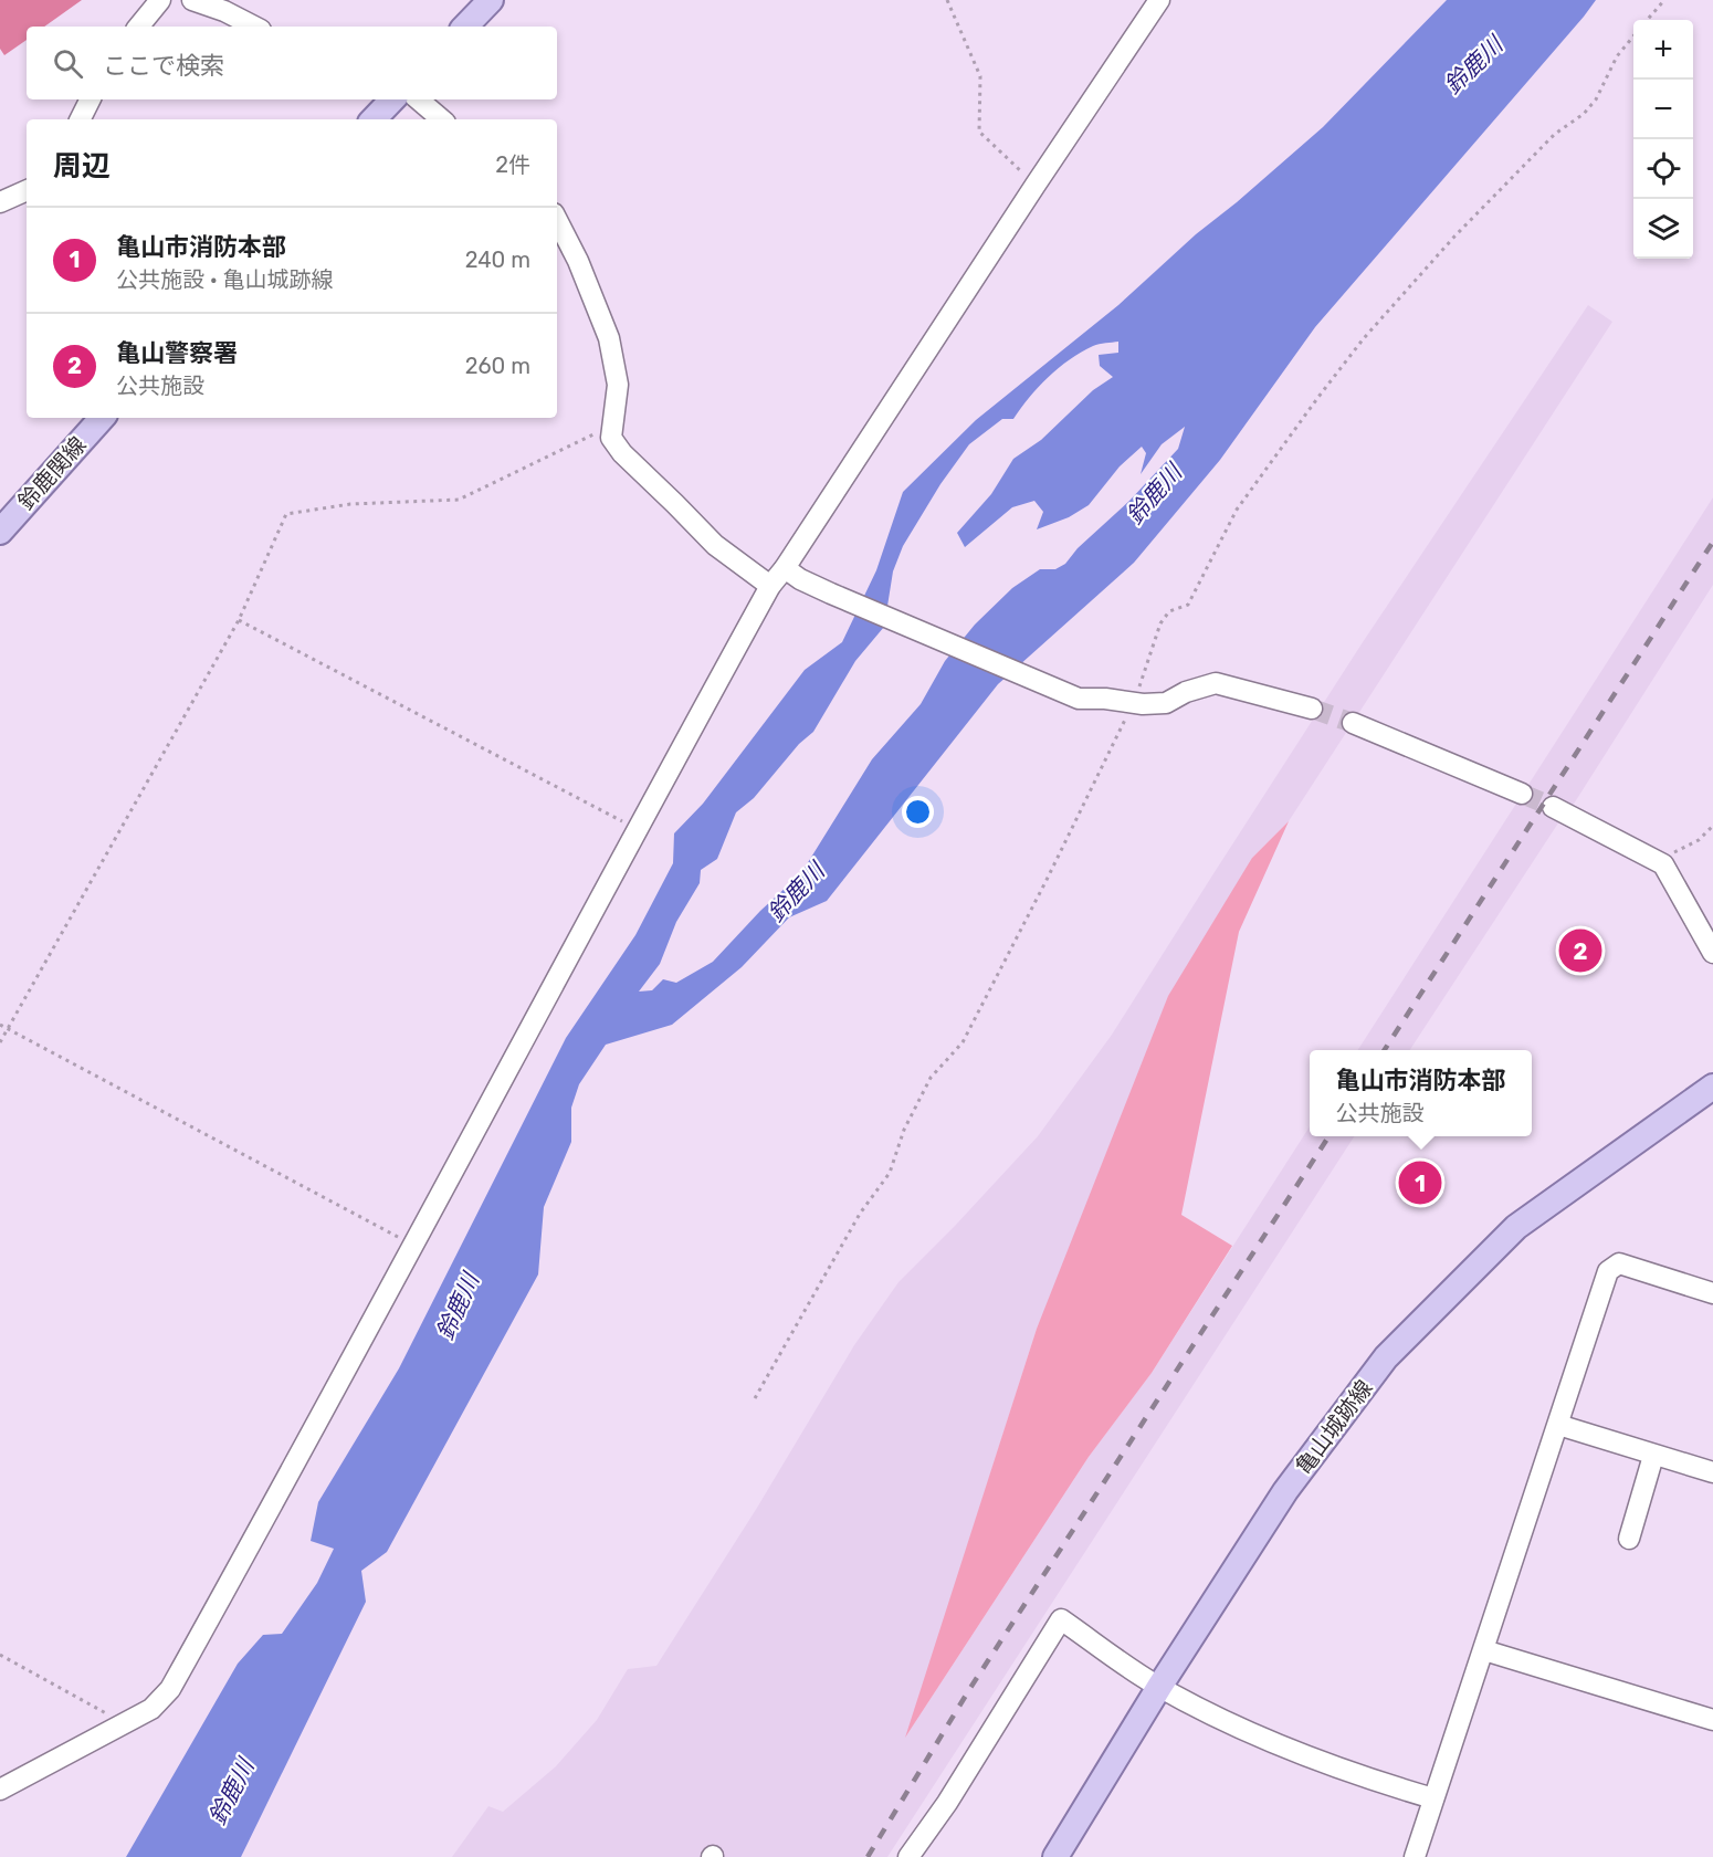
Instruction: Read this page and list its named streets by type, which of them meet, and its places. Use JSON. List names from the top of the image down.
{
  "streets": {
    "main road": ["鈴鹿関線", "亀山城跡線"]
  },
  "water": ["鈴鹿川"],
  "page": {
    "map_buttons": ["+", "−"],
    "search": "ここで検索",
    "heading": ["周辺", "2件"],
    "list": [
      {
        "mark": "1",
        "name": "亀山市消防本部",
        "note": "公共施設 · 亀山城跡線",
        "value": "240 m"
      },
      {
        "mark": "2",
        "name": "亀山警察署",
        "note": "公共施設",
        "value": "260 m"
      }
    ],
    "pins": ["2", "1"],
    "popup": ["亀山市消防本部", "公共施設"]
  }
}
